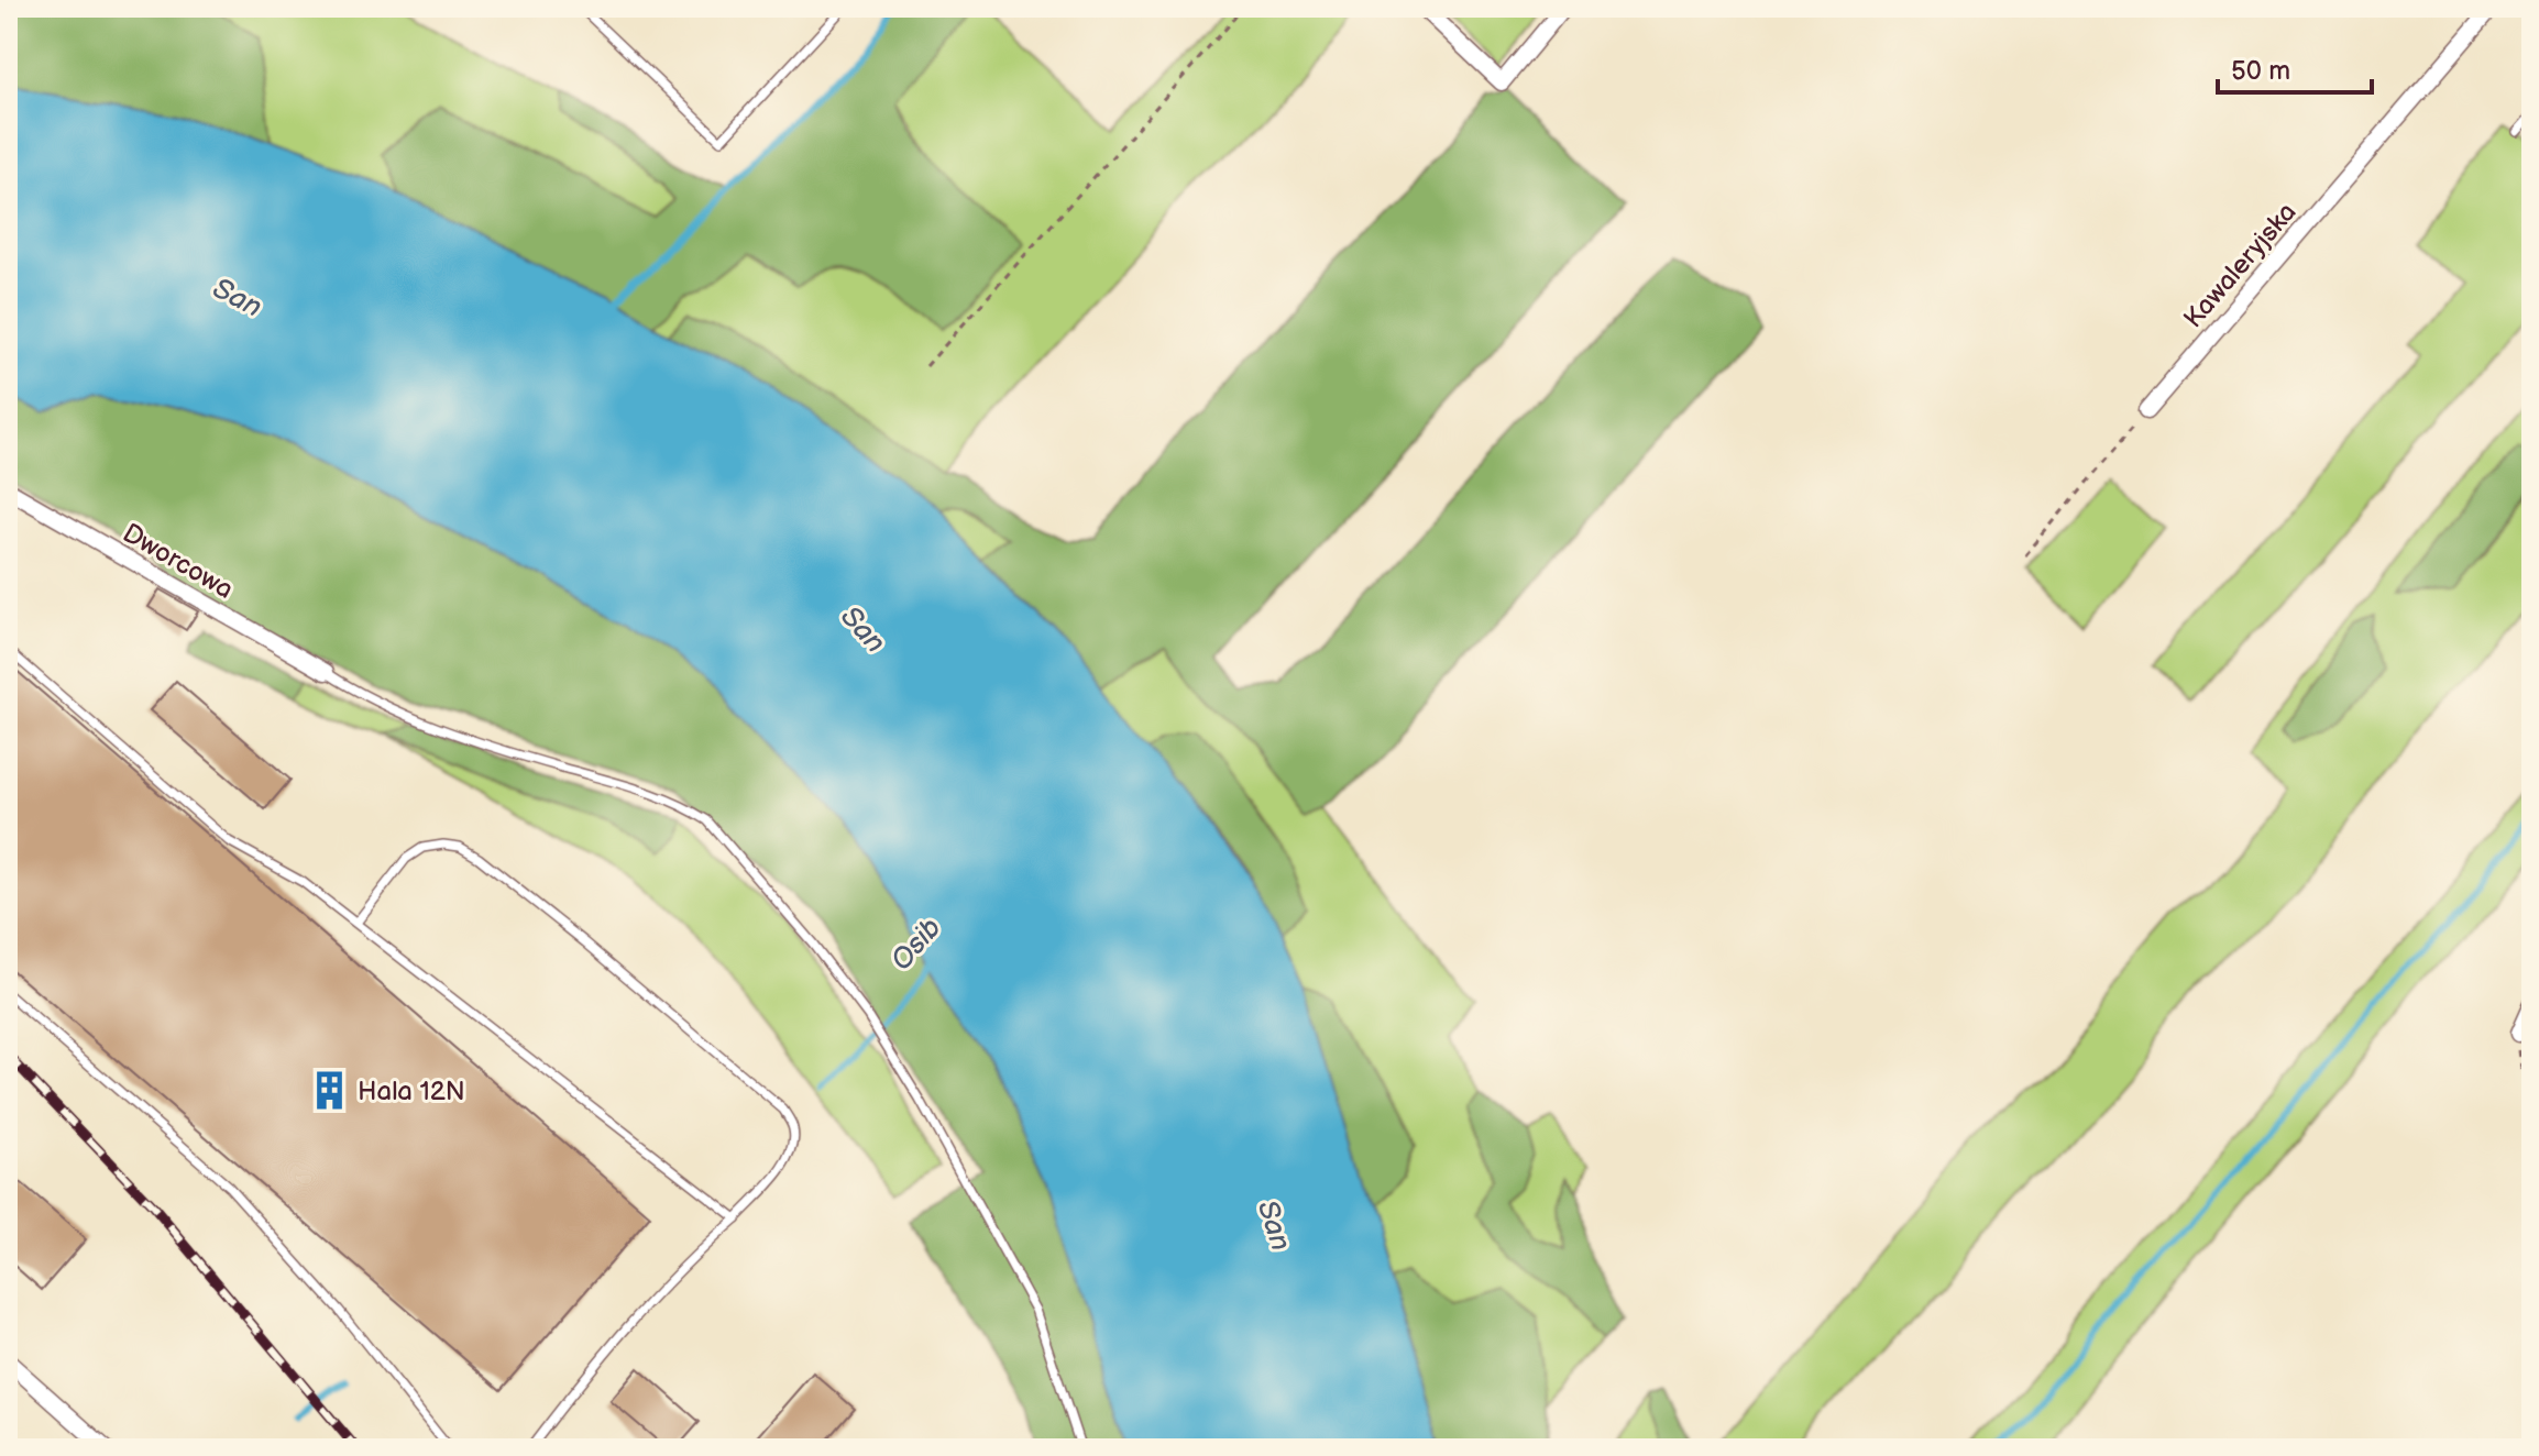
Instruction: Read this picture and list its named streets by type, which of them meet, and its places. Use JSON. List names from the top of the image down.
{
  "streets": {
    "street": ["Kawaleryjska", "Dworcowa"]
  },
  "water": ["San", "Osib"],
  "places": {
    "building": ["Hala 12N"]
  },
  "scale_bar": "50 m"
}
